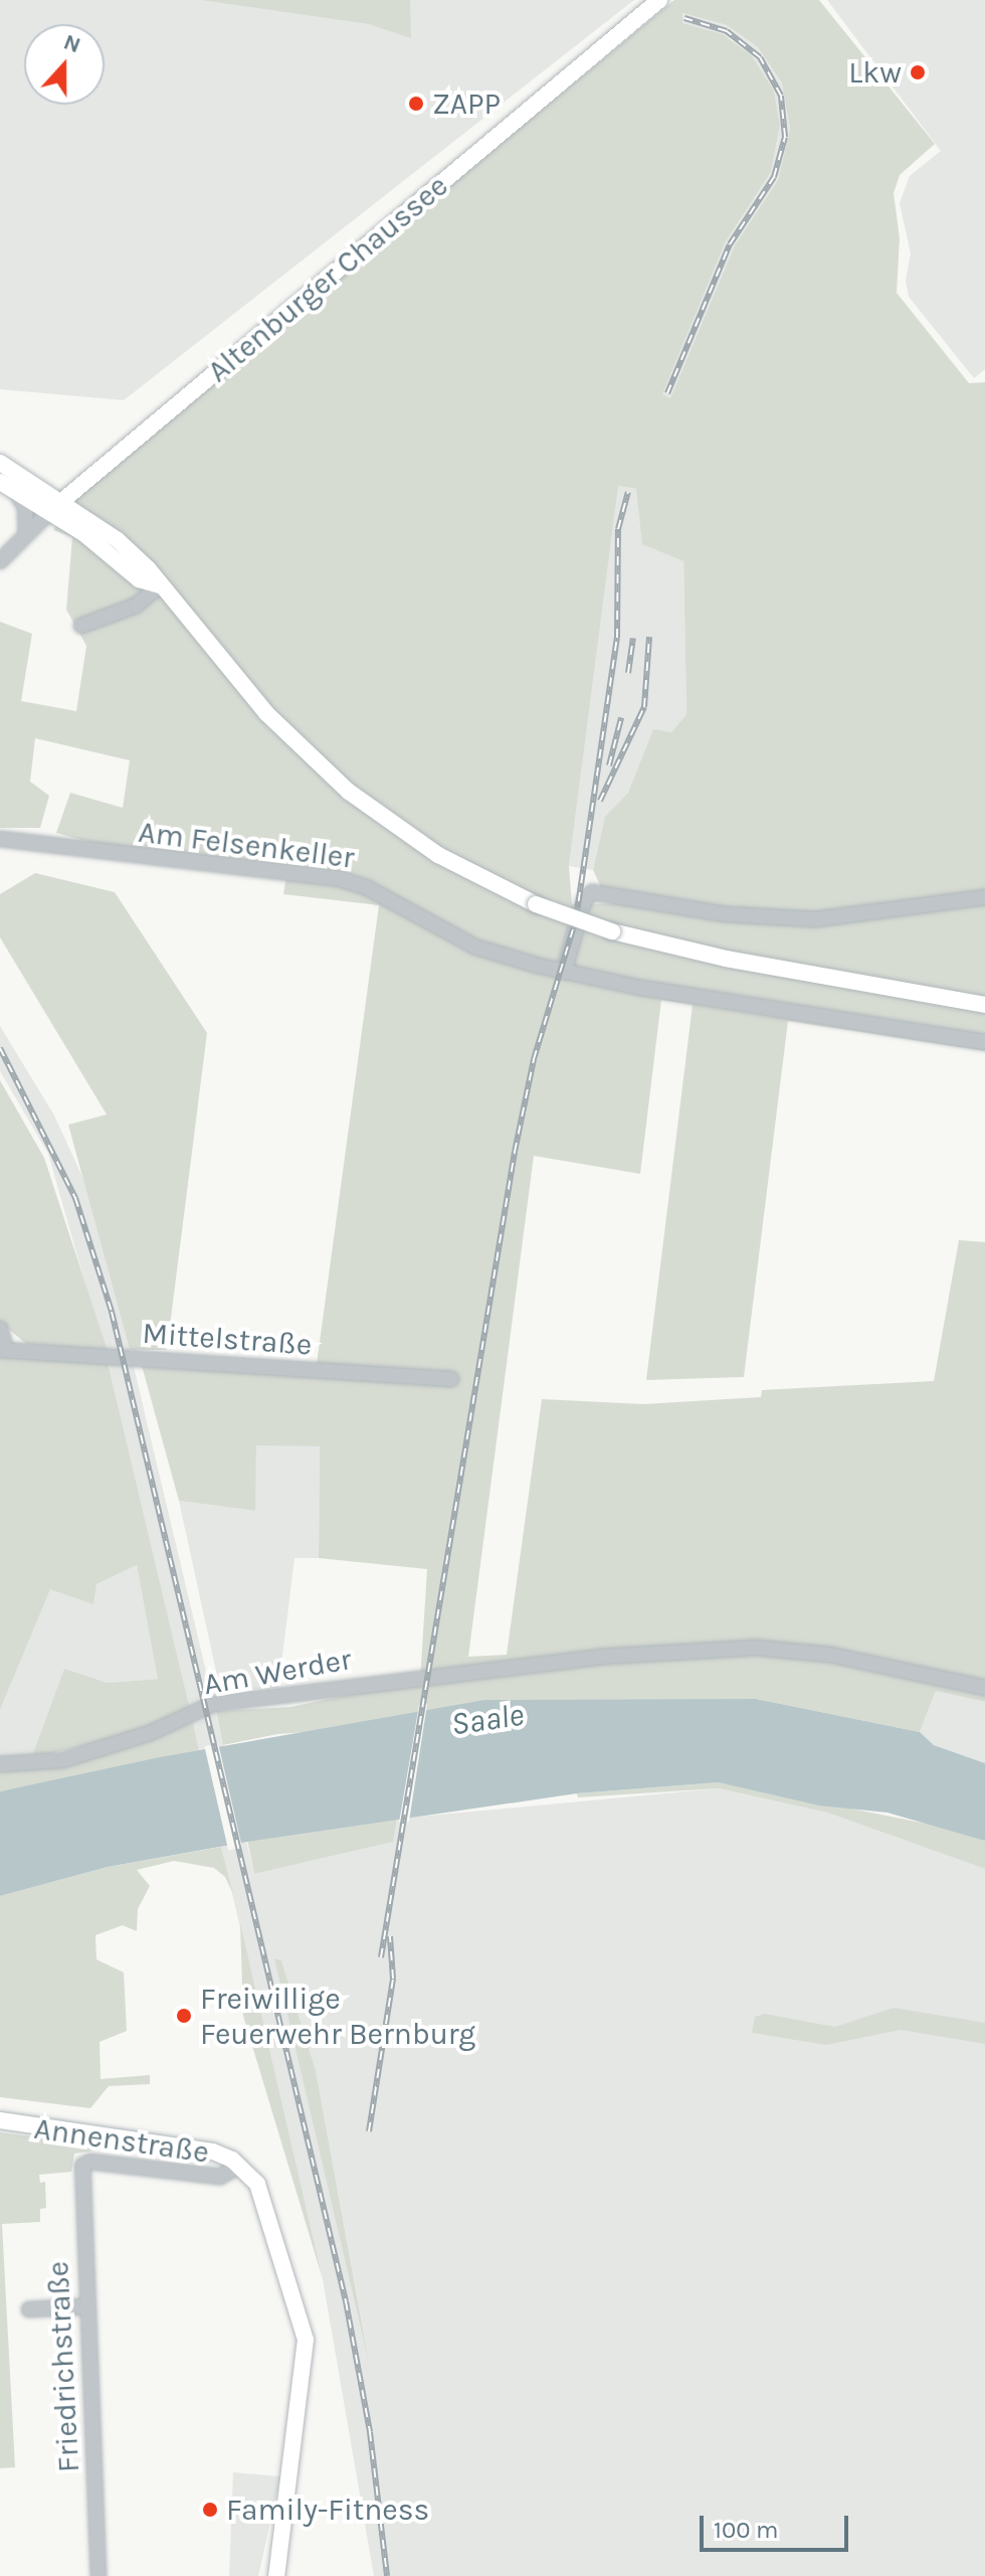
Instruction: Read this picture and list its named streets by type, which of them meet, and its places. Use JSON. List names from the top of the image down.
{
  "streets": {
    "main road": ["Altenburger Chaussee", "Annenstraße"],
    "street": [
      "Am Felsenkeller",
      "Mittelstraße",
      "Am Werder",
      "Friedrichstraße"
    ]
  },
  "crossings": [
    ["Annenstraße", "Friedrichstraße"]
  ],
  "water": ["Saale"],
  "places": [
    "Lkw",
    "ZAPP",
    "Freiwillige Feuerwehr Bernburg",
    "Family-Fitness"
  ],
  "scale_bar": "100 m",
  "north": "top"
}
